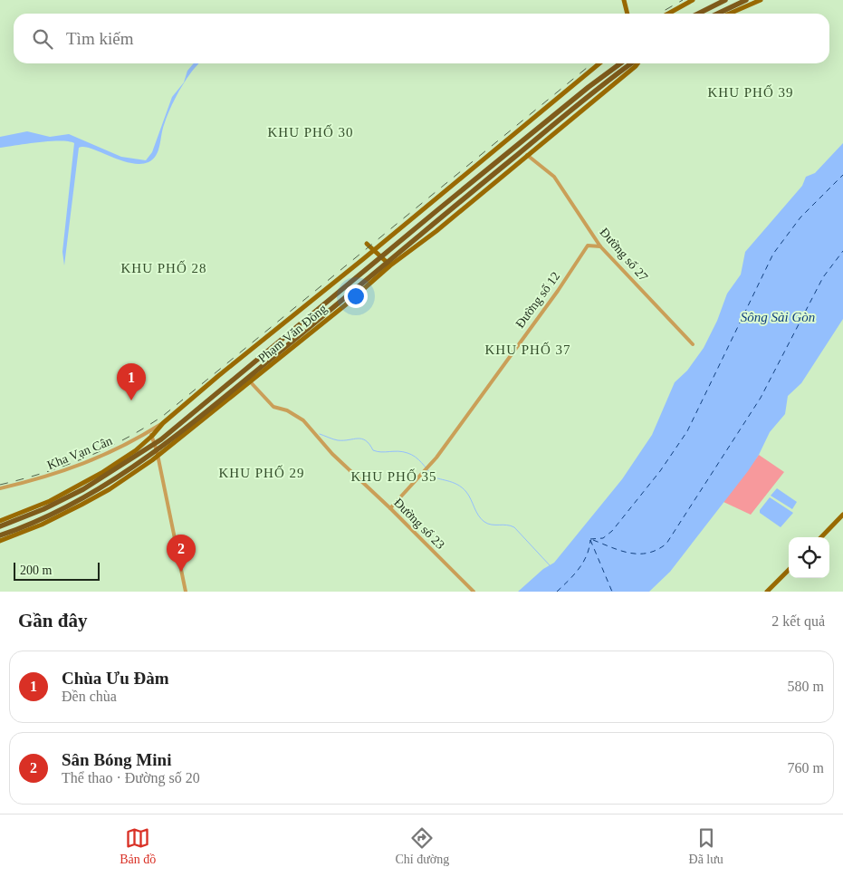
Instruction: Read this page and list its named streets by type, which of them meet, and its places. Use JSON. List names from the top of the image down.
{
  "streets": {
    "highway": ["Phạm Văn Đồng"],
    "street": [
      "Đường số 27",
      "Đường số 12",
      "Kha Vạn Cân",
      "Đường số 23"
    ]
  },
  "crossings": [
    ["Đường số 27", "Đường số 12"],
    ["Đường số 27", "Phạm Văn Đồng"],
    ["Đường số 12", "Đường số 23"],
    ["Phạm Văn Đồng", "Kha Vạn Cân"],
    ["Phạm Văn Đồng", "Đường số 23"]
  ],
  "districts": [
    "KHU PHỐ 39",
    "KHU PHỐ 30",
    "KHU PHỐ 28",
    "KHU PHỐ 37",
    "KHU PHỐ 29",
    "KHU PHỐ 35"
  ],
  "water": ["Sông Sài Gòn"],
  "scale_bar": "200 m",
  "page": {
    "search": "Tìm kiếm",
    "pins": ["1", "2"],
    "scale": "200 m",
    "heading": ["Gần đây", "2 kết quả"],
    "list": [
      {
        "mark": "1",
        "name": "Chùa Ưu Đàm",
        "note": "Đền chùa",
        "value": "580 m"
      },
      {
        "mark": "2",
        "name": "Sân Bóng Mini",
        "note": "Thể thao · Đường số 20",
        "value": "760 m"
      }
    ],
    "nav": ["Bản đồ", "Chỉ đường", "Đã lưu"]
  }
}
